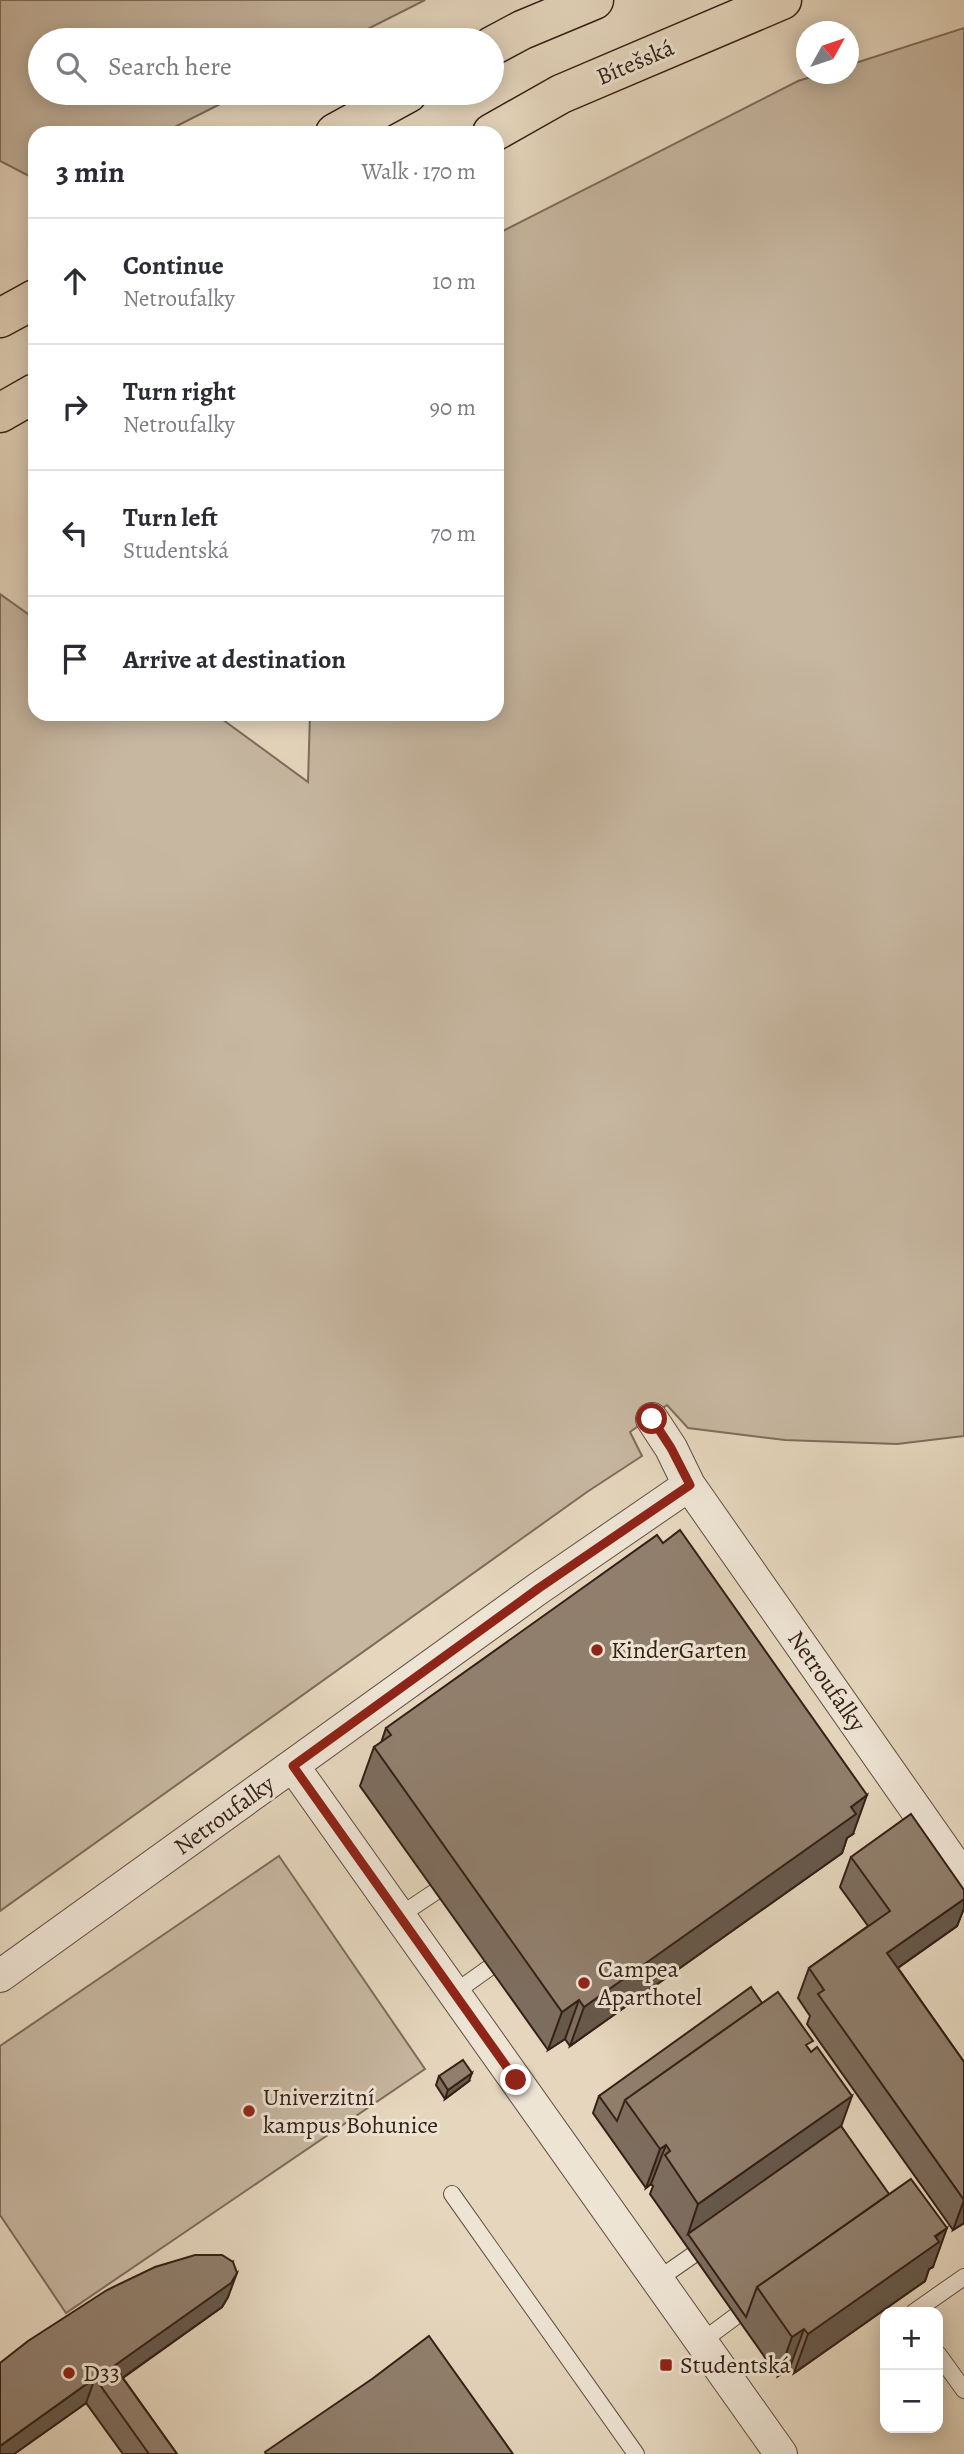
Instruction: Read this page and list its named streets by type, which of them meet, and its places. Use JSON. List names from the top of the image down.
{
  "streets": {
    "highway": ["Bítešská"],
    "street": ["Netroufalky"]
  },
  "places": {
    "other": [
      "KinderGarten",
      "Campea Aparthotel",
      "Univerzitní kampus Bohunice",
      "D33"
    ],
    "transit": ["Studentská"]
  },
  "north": "top right",
  "page": {
    "search": "Search here",
    "heading": ["3 min", "Walk · 170 m"],
    "list": [
      ["Continue", "Netroufalky", "10 m"],
      ["Turn right", "Netroufalky", "90 m"],
      ["Turn left", "Studentská", "70 m"],
      "Arrive at destination"
    ],
    "map_buttons": ["+", "−"]
  }
}
